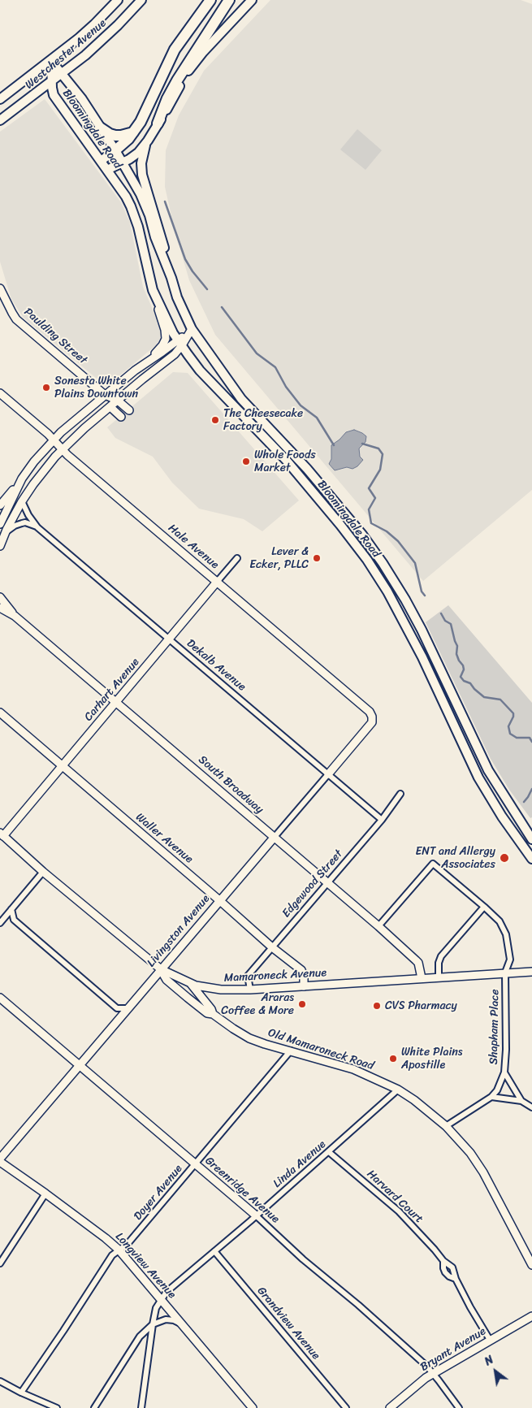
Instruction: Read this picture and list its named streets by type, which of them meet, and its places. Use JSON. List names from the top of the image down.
{
  "streets": {
    "main road": ["Westchester Avenue", "Bloomingdale Road"],
    "street": [
      "Paulding Street",
      "Hale Avenue",
      "Dekalb Avenue",
      "Carhart Avenue",
      "South Broadway",
      "Waller Avenue",
      "Edgewood Street",
      "Livingston Avenue",
      "Mamaroneck Avenue",
      "Shapham Place",
      "Old Mamaroneck Road",
      "Linda Avenue",
      "Greenridge Avenue",
      "Doyer Avenue",
      "Harvard Court",
      "Longview Avenue",
      "Grandview Avenue",
      "Bryant Avenue"
    ]
  },
  "crossings": [
    ["Westchester Avenue", "Bloomingdale Road"],
    ["Hale Avenue", "Carhart Avenue"],
    ["Hale Avenue", "Livingston Avenue"],
    ["Dekalb Avenue", "Carhart Avenue"],
    ["Dekalb Avenue", "Edgewood Street"],
    ["Dekalb Avenue", "Livingston Avenue"],
    ["Carhart Avenue", "South Broadway"],
    ["Carhart Avenue", "Waller Avenue"],
    ["Carhart Avenue", "Mamaroneck Avenue"],
    ["South Broadway", "Edgewood Street"],
    ["South Broadway", "Livingston Avenue"],
    ["South Broadway", "Mamaroneck Avenue"],
    ["Waller Avenue", "Edgewood Street"],
    ["Waller Avenue", "Livingston Avenue"],
    ["Waller Avenue", "Mamaroneck Avenue"],
    ["Edgewood Street", "Mamaroneck Avenue"],
    ["Livingston Avenue", "Mamaroneck Avenue"],
    ["Livingston Avenue", "Old Mamaroneck Road"],
    ["Livingston Avenue", "Greenridge Avenue"],
    ["Mamaroneck Avenue", "Shapham Place"],
    ["Mamaroneck Avenue", "Old Mamaroneck Road"],
    ["Shapham Place", "Old Mamaroneck Road"],
    ["Old Mamaroneck Road", "Linda Avenue"],
    ["Old Mamaroneck Road", "Doyer Avenue"],
    ["Linda Avenue", "Greenridge Avenue"],
    ["Linda Avenue", "Harvard Court"],
    ["Linda Avenue", "Longview Avenue"],
    ["Linda Avenue", "Grandview Avenue"],
    ["Greenridge Avenue", "Doyer Avenue"],
    ["Greenridge Avenue", "Bryant Avenue"],
    ["Doyer Avenue", "Longview Avenue"],
    ["Harvard Court", "Bryant Avenue"]
  ],
  "places": [
    "Sonesta White Plains Downtown",
    "The Cheesecake Factory",
    "Whole Foods Market",
    "Lever & Ecker, PLLC",
    "ENT and Allergy Associates",
    "Araras Coffee & More",
    "CVS Pharmacy",
    "White Plains Apostille"
  ],
  "north": "top left"
}
